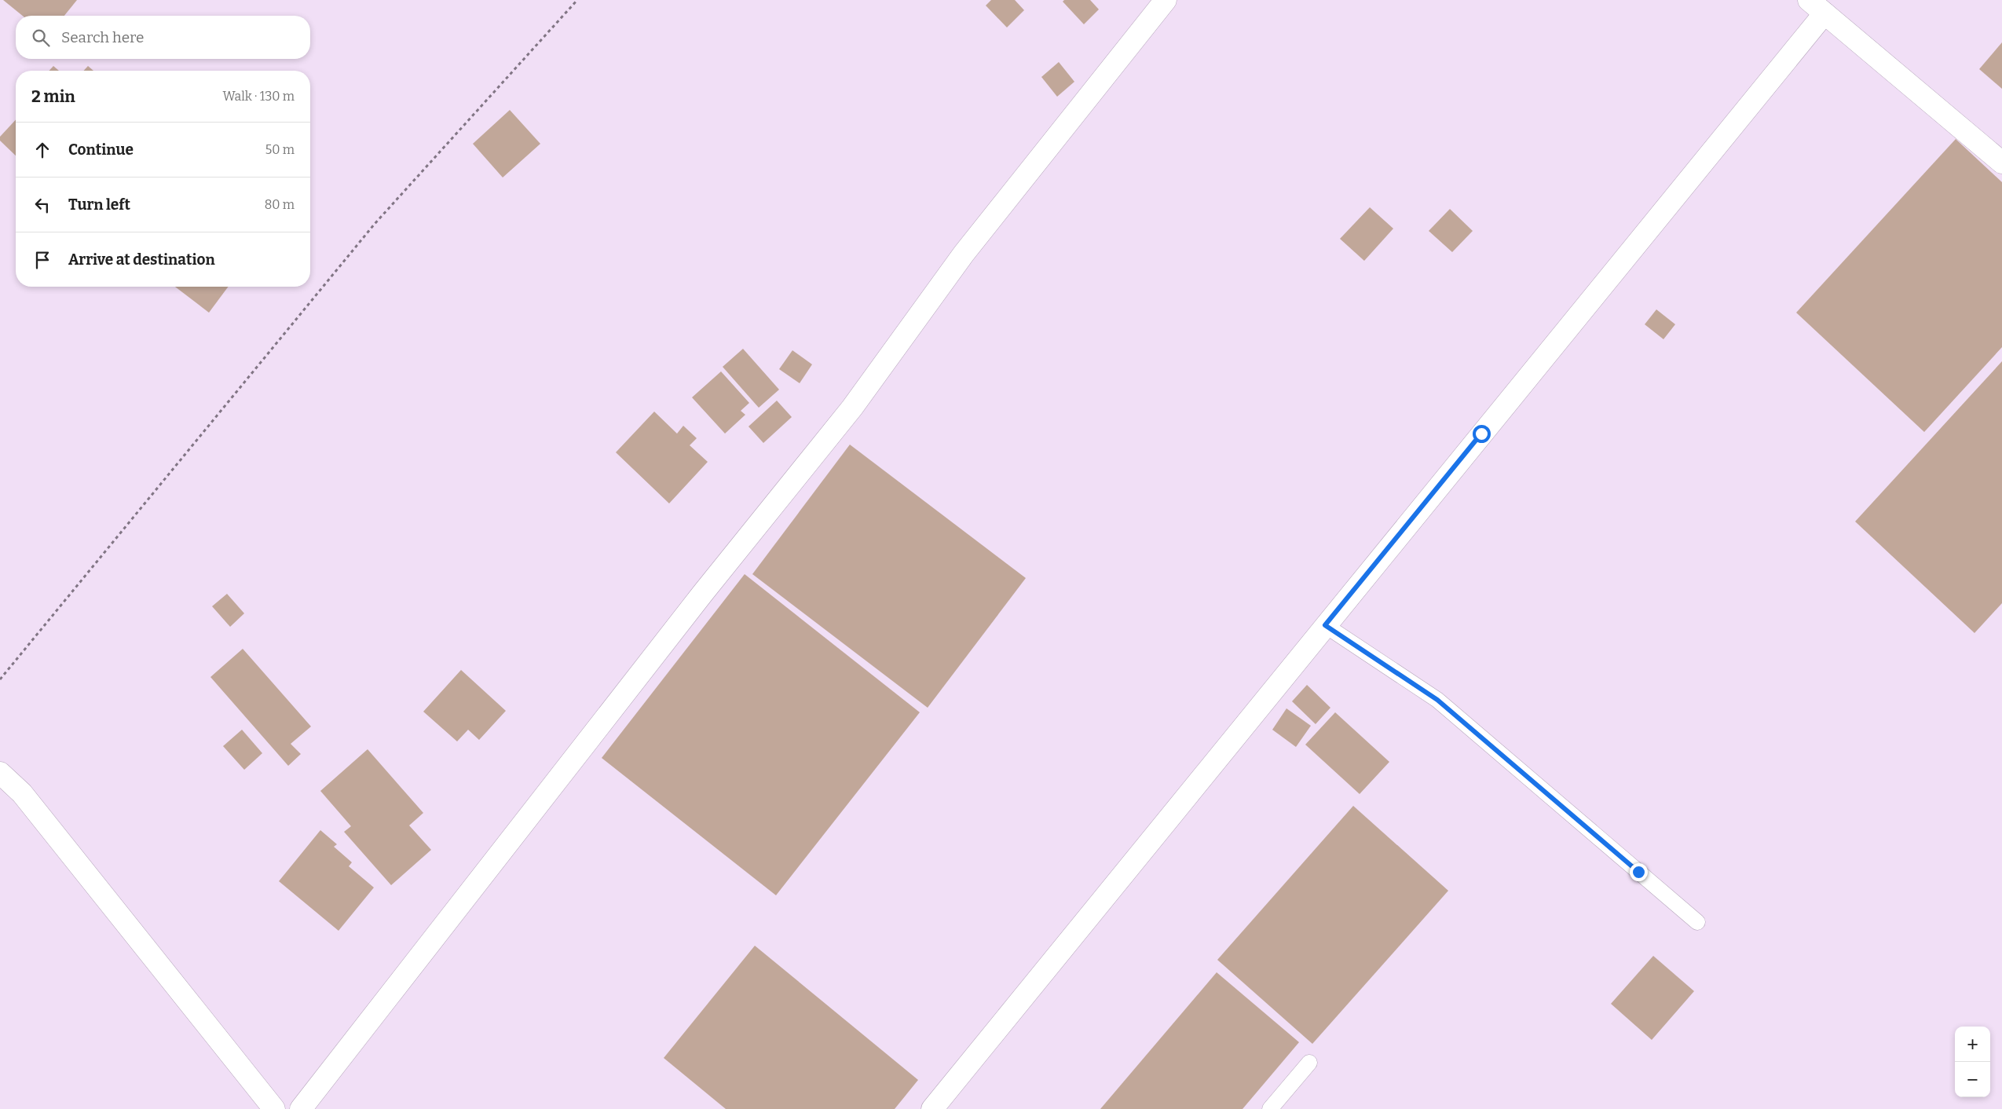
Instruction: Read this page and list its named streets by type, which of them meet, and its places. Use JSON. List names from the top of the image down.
{
  "page": {
    "search": "Search here",
    "heading": ["2 min", "Walk · 130 m"],
    "list": [
      ["Continue", "50 m"],
      ["Turn left", "80 m"],
      "Arrive at destination"
    ],
    "map_buttons": ["+", "−"]
  }
}
